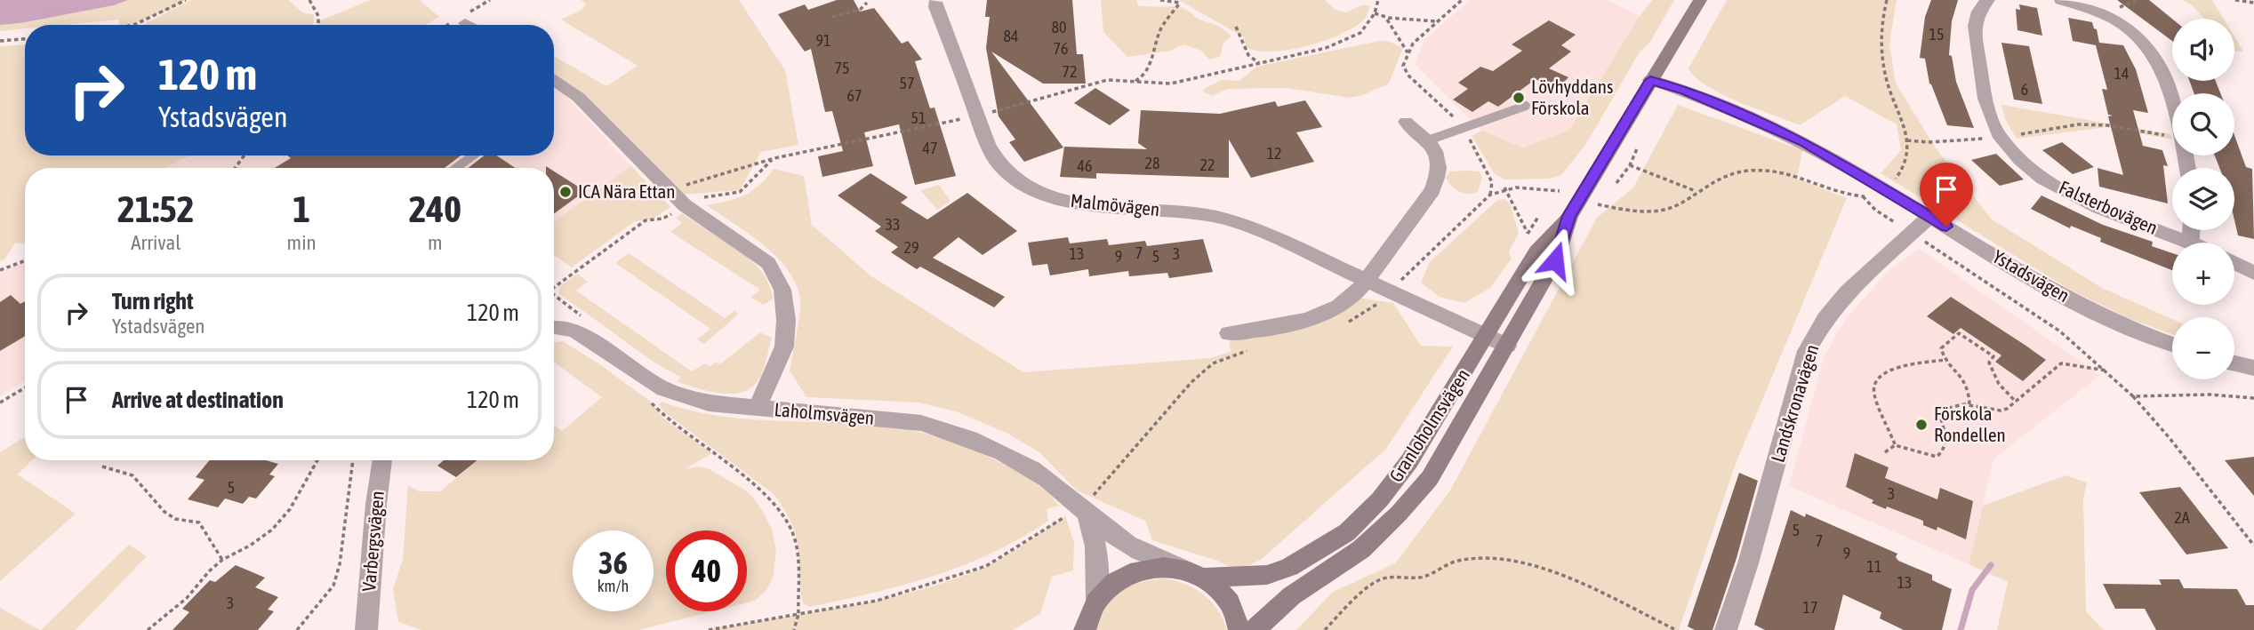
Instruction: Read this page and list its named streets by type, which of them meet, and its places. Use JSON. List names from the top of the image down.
{
  "streets": {
    "street": [
      "Malmövägen",
      "Falsterbovägen",
      "Ystadsvägen",
      "Landskronavägen",
      "Laholmsvägen",
      "Granloholmsvägen",
      "Varbergsvägen"
    ]
  },
  "crossings": [
    ["Malmövägen", "Granloholmsvägen"],
    ["Ystadsvägen", "Landskronavägen"],
    ["Ystadsvägen", "Granloholmsvägen"]
  ],
  "places": ["Lövhyddans Förskola", "ICA Nära Ettan", "Förskola Rondellen"],
  "house_numbers": [
    "80",
    "15",
    "84",
    "91",
    "76",
    "75",
    "72",
    "14",
    "57",
    "6",
    "67",
    "51",
    "47",
    "12",
    "28",
    "22",
    "46",
    "33",
    "29",
    "7",
    "13",
    "3",
    "9",
    "5",
    "5",
    "3",
    "2A",
    "5",
    "7",
    "9",
    "11",
    "13",
    "3",
    "17"
  ],
  "page": {
    "map_buttons": ["+", "−"],
    "turn": ["120 m", "Ystadsvägen"],
    "eta": [
      "21:52",
      "Arrival",
      "1",
      "min",
      "240",
      "m"
    ],
    "list": [
      {
        "name": "Turn right",
        "note": "Ystadsvägen",
        "value": "120 m"
      },
      {
        "name": "Arrive at destination",
        "value": "120 m"
      }
    ],
    "speed": "36 km/h",
    "limit": "40"
  }
}
